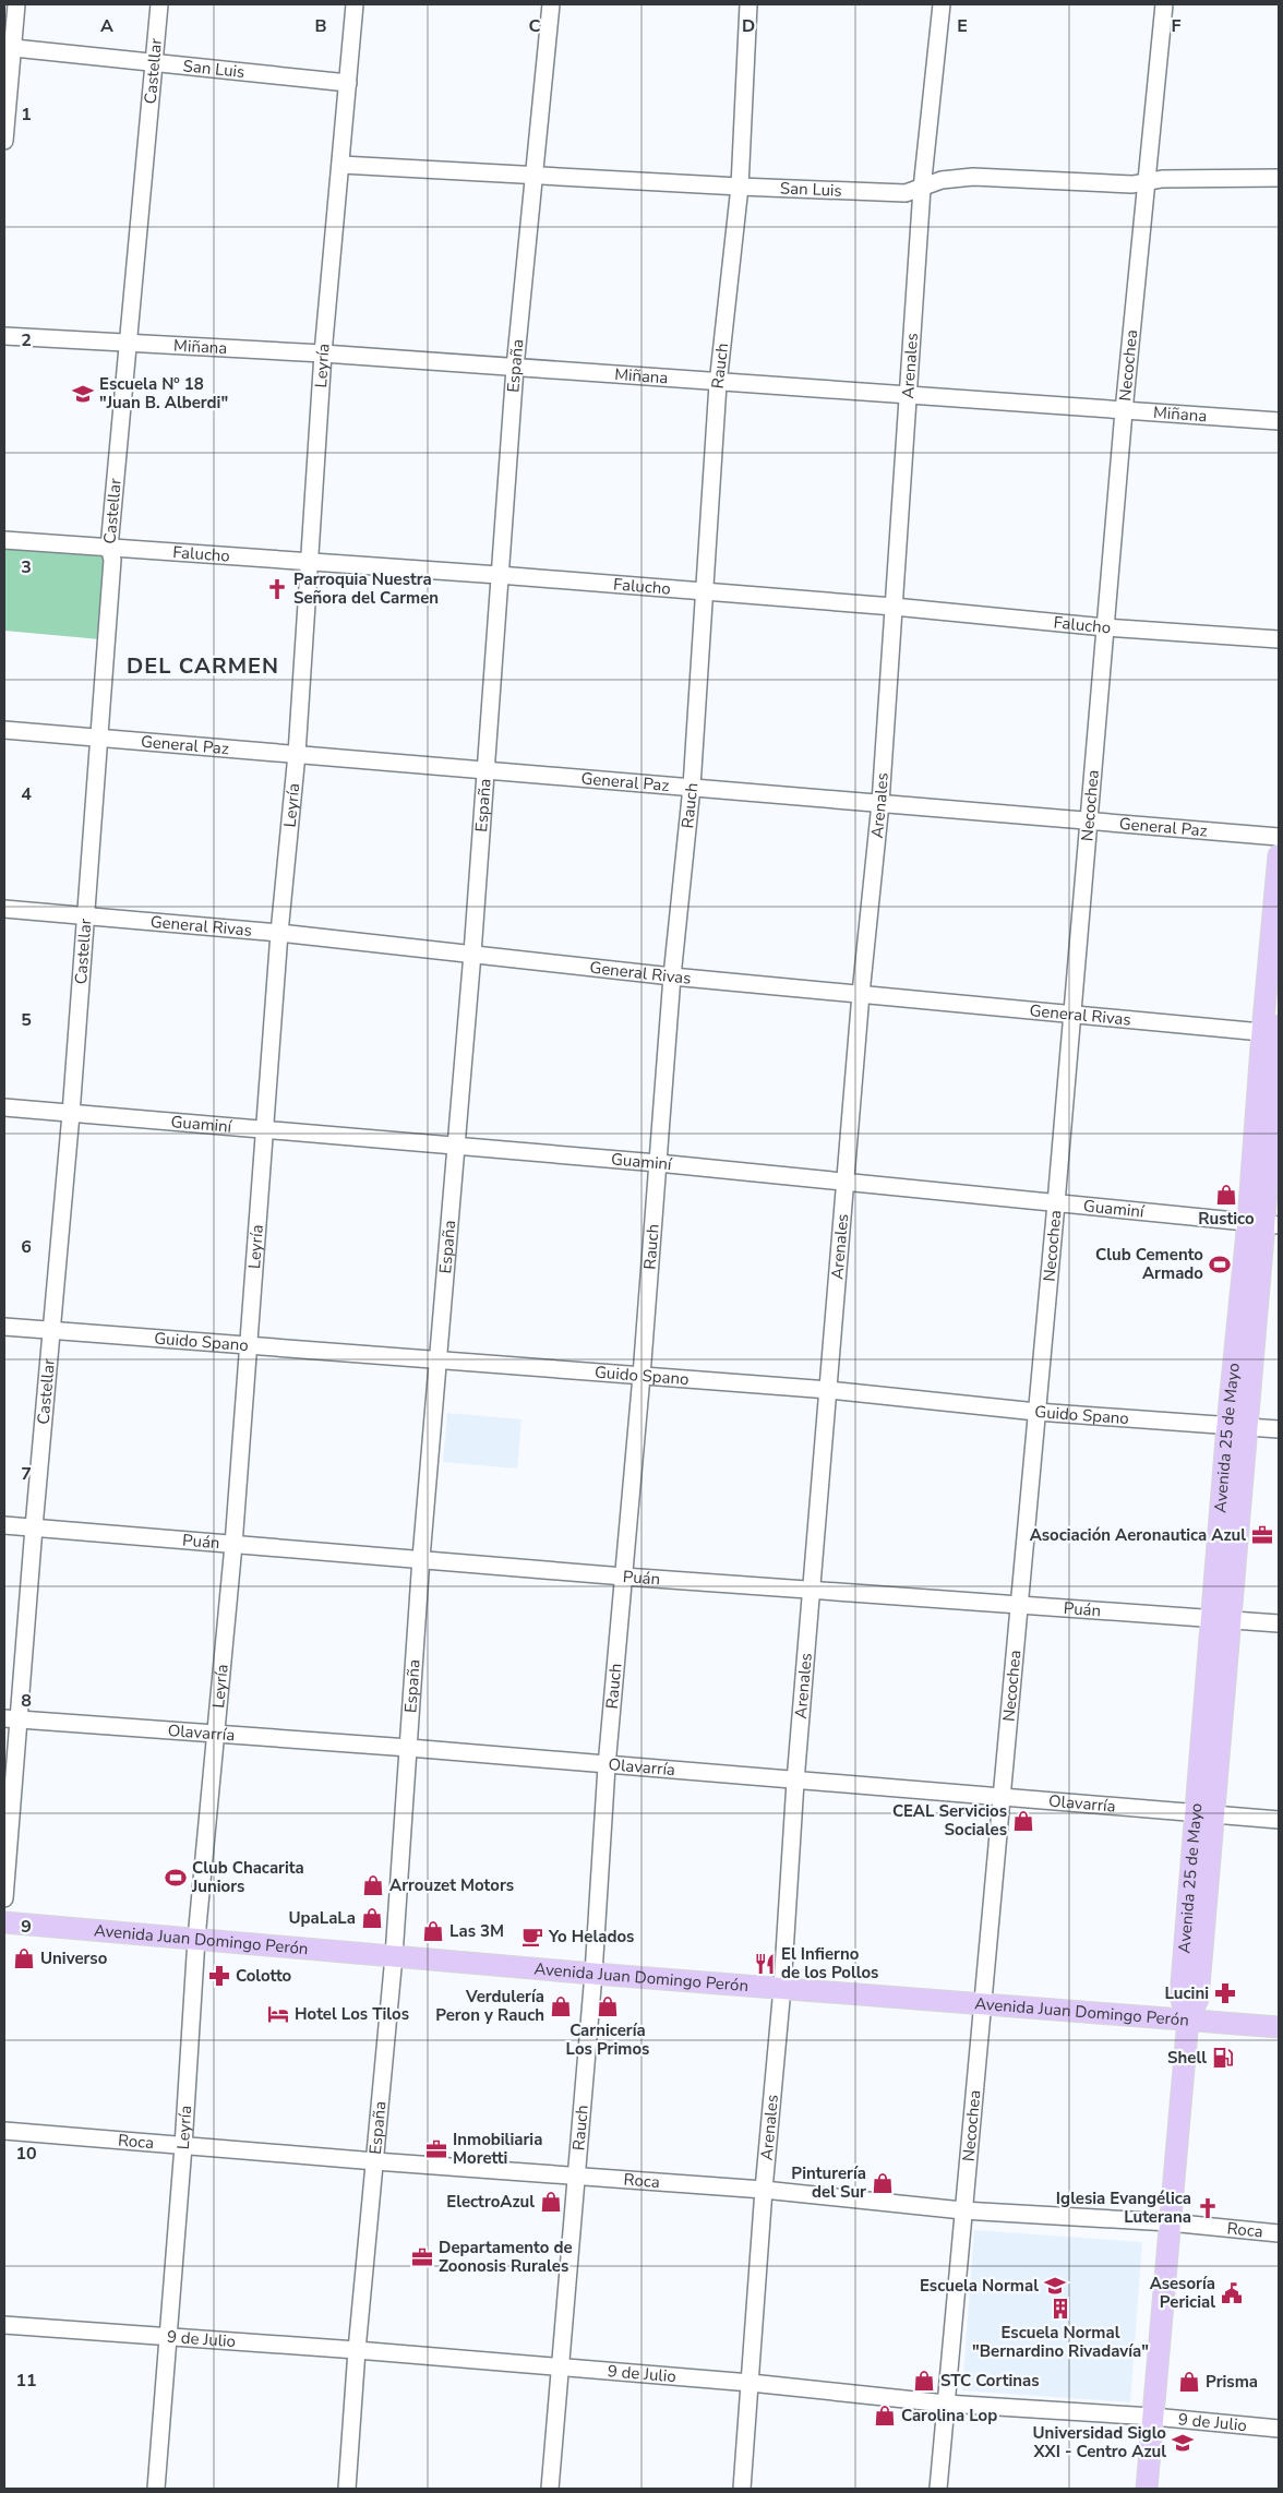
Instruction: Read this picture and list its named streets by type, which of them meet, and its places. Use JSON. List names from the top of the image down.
{
  "streets": {
    "main road": ["Avenida 25 de Mayo", "Avenida Juan Domingo Perón"],
    "street": [
      "San Luis",
      "Castellar",
      "Miñana",
      "Leyría",
      "España",
      "Rauch",
      "Arenales",
      "Necochea",
      "Falucho",
      "General Paz",
      "General Rivas",
      "Guaminí",
      "Guido Spano",
      "Puán",
      "Olavarría",
      "Roca",
      "9 de Julio"
    ]
  },
  "crossings": [
    ["San Luis", "Castellar"],
    ["San Luis", "Leyría"],
    ["San Luis", "España"],
    ["San Luis", "Rauch"],
    ["San Luis", "Arenales"],
    ["San Luis", "Necochea"],
    ["Castellar", "Miñana"],
    ["Castellar", "Falucho"],
    ["Castellar", "General Paz"],
    ["Castellar", "General Rivas"],
    ["Castellar", "Guaminí"],
    ["Castellar", "Guido Spano"],
    ["Castellar", "Puán"],
    ["Castellar", "Olavarría"],
    ["Miñana", "Leyría"],
    ["Miñana", "España"],
    ["Miñana", "Rauch"],
    ["Miñana", "Arenales"],
    ["Miñana", "Necochea"],
    ["Leyría", "Falucho"],
    ["Leyría", "General Paz"],
    ["Leyría", "General Rivas"],
    ["Leyría", "Guaminí"],
    ["Leyría", "Guido Spano"],
    ["Leyría", "Puán"],
    ["Leyría", "Olavarría"],
    ["Leyría", "Avenida Juan Domingo Perón"],
    ["Leyría", "Roca"],
    ["Leyría", "9 de Julio"],
    ["España", "Falucho"],
    ["España", "General Paz"],
    ["España", "General Rivas"],
    ["España", "Guaminí"],
    ["España", "Guido Spano"],
    ["España", "Puán"],
    ["España", "Olavarría"],
    ["España", "Avenida Juan Domingo Perón"],
    ["España", "Roca"],
    ["España", "9 de Julio"],
    ["Rauch", "Falucho"],
    ["Rauch", "General Paz"],
    ["Rauch", "General Rivas"],
    ["Rauch", "Guaminí"],
    ["Rauch", "Guido Spano"],
    ["Rauch", "Puán"],
    ["Rauch", "Olavarría"],
    ["Rauch", "Avenida Juan Domingo Perón"],
    ["Rauch", "Roca"],
    ["Rauch", "9 de Julio"],
    ["Arenales", "Falucho"],
    ["Arenales", "General Paz"],
    ["Arenales", "General Rivas"],
    ["Arenales", "Guaminí"],
    ["Arenales", "Guido Spano"],
    ["Arenales", "Puán"],
    ["Arenales", "Olavarría"],
    ["Arenales", "Avenida Juan Domingo Perón"],
    ["Arenales", "Roca"],
    ["Arenales", "9 de Julio"],
    ["Necochea", "Falucho"],
    ["Necochea", "General Paz"],
    ["Necochea", "General Rivas"],
    ["Necochea", "Guaminí"],
    ["Necochea", "Guido Spano"],
    ["Necochea", "Puán"],
    ["Necochea", "Olavarría"],
    ["Necochea", "Avenida Juan Domingo Perón"],
    ["Necochea", "Roca"],
    ["Necochea", "9 de Julio"],
    ["General Rivas", "Avenida 25 de Mayo"],
    ["Guaminí", "Avenida 25 de Mayo"],
    ["Guido Spano", "Avenida 25 de Mayo"],
    ["Avenida 25 de Mayo", "Puán"],
    ["Avenida 25 de Mayo", "Olavarría"],
    ["Avenida 25 de Mayo", "Avenida Juan Domingo Perón"],
    ["Avenida 25 de Mayo", "Roca"],
    ["Avenida 25 de Mayo", "9 de Julio"]
  ],
  "districts": ["DEL CARMEN"],
  "places": {
    "school or university": ["Escuela Nº 18 \"Juan B. Alberdi\"", "Escuela Normal", "Universidad Siglo XXI - Centro Azul"],
    "church": ["Parroquia Nuestra Señora del Carmen", "Iglesia Evangélica Luterana"],
    "shop": [
      "Rustico",
      "CEAL Servicios Sociales",
      "Arrouzet Motors",
      "UpaLaLa",
      "Las 3M",
      "Universo",
      "Verdulería Peron y Rauch",
      "Carnicería Los Primos",
      "Pinturería del Sur",
      "ElectroAzul",
      "STC Cortinas",
      "Prisma",
      "Carolina Lop"
    ],
    "sports": ["Club Cemento Armado", "Club Chacarita Juniors"],
    "office": ["Asociación Aeronautica Azul", "Inmobiliaria Moretti", "Departamento de Zoonosis Rurales"],
    "cafe": ["Yo Helados"],
    "restaurant": ["El Infierno de los Pollos"],
    "pharmacy": ["Colotto", "Lucini"],
    "hotel": ["Hotel Los Tilos"],
    "fuel station": ["Shell"],
    "public building": ["Asesoría Pericial"],
    "building": ["Escuela Normal \"Bernardino Rivadavía\""]
  },
  "grid": {
    "columns": [
      "A",
      "B",
      "C",
      "D",
      "E",
      "F"
    ],
    "rows": [
      "1",
      "2",
      "3",
      "4",
      "5",
      "6",
      "7",
      "8",
      "9",
      "10",
      "11"
    ]
  }
}
